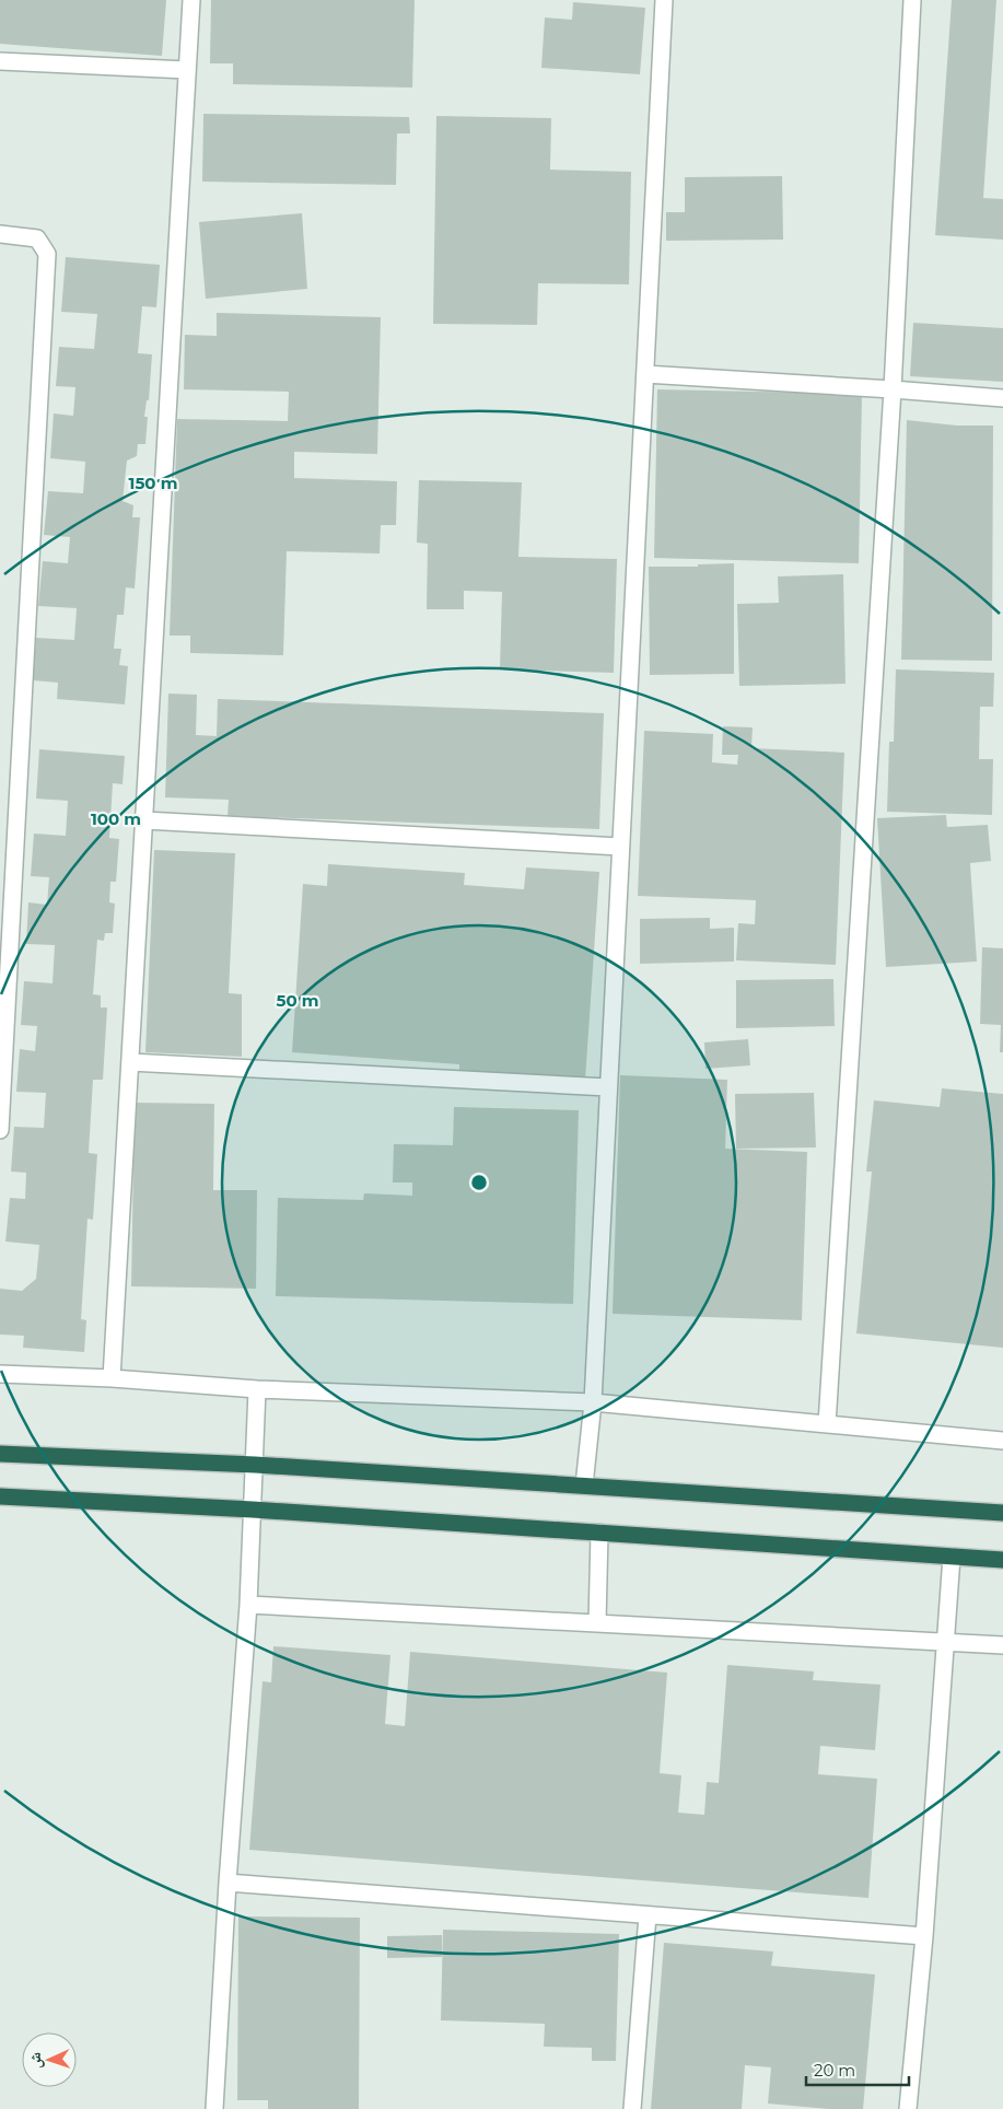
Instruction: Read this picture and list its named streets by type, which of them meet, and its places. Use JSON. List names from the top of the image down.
{
  "scale_bar": "20 m",
  "north": "left",
  "rings": ["150 m", "100 m", "50 m"]
}
